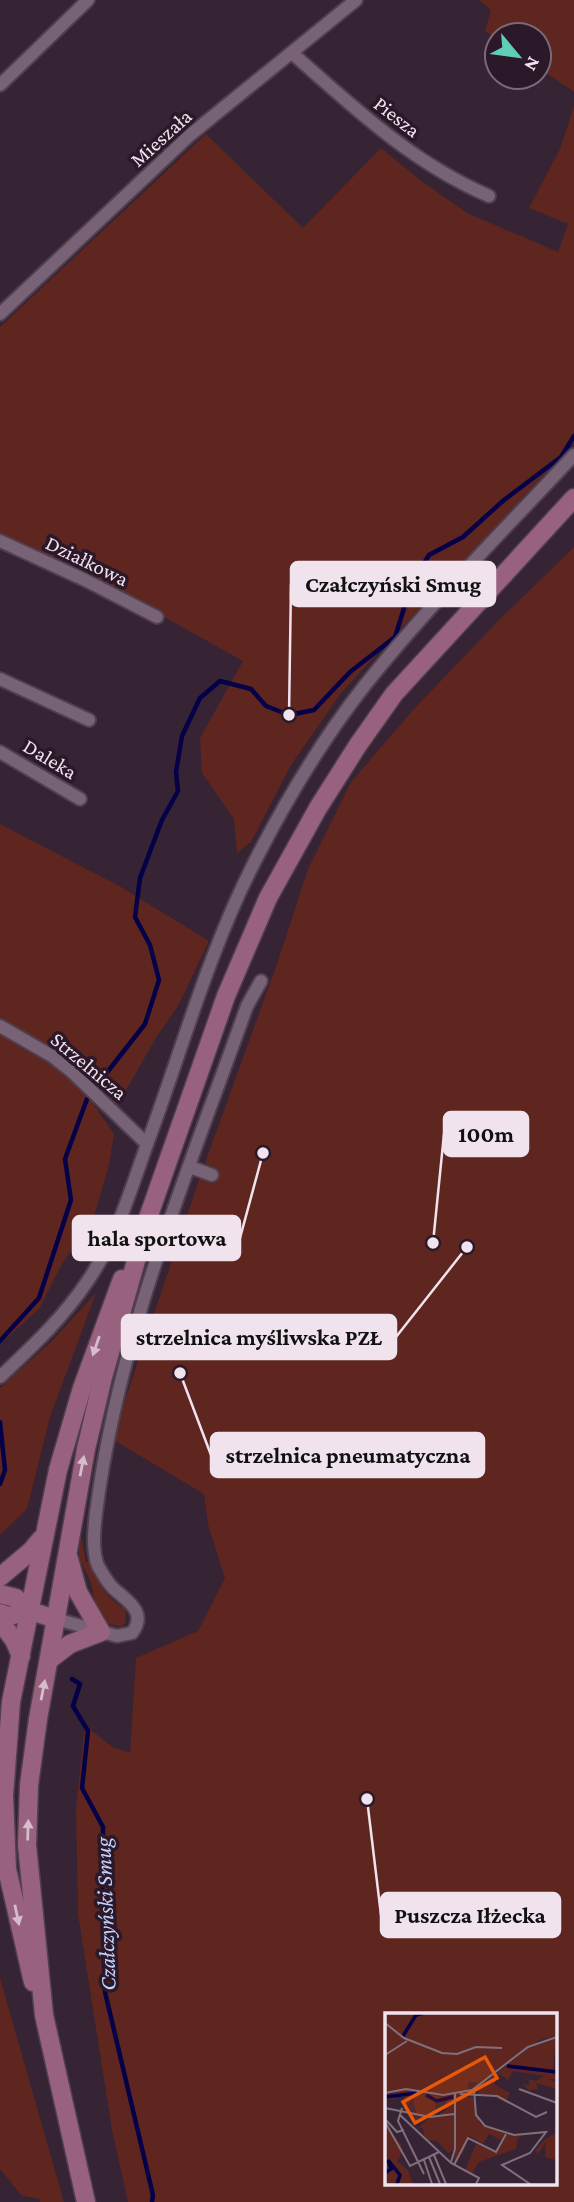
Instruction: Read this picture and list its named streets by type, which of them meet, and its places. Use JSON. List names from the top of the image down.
{
  "streets": {
    "street": [
      "Piesza",
      "Mieszała",
      "Działkowa",
      "Daleka",
      "Strzelnicza"
    ]
  },
  "crossings": [
    ["Piesza", "Mieszała"]
  ],
  "water": ["Czałczyński Smug"],
  "places": [
    "Czałczyński Smug",
    "hala sportowa",
    "100m",
    "strzelnica myśliwska PZŁ",
    "strzelnica pneumatyczna",
    "Puszcza Iłżecka"
  ],
  "north": "bottom right"
}
